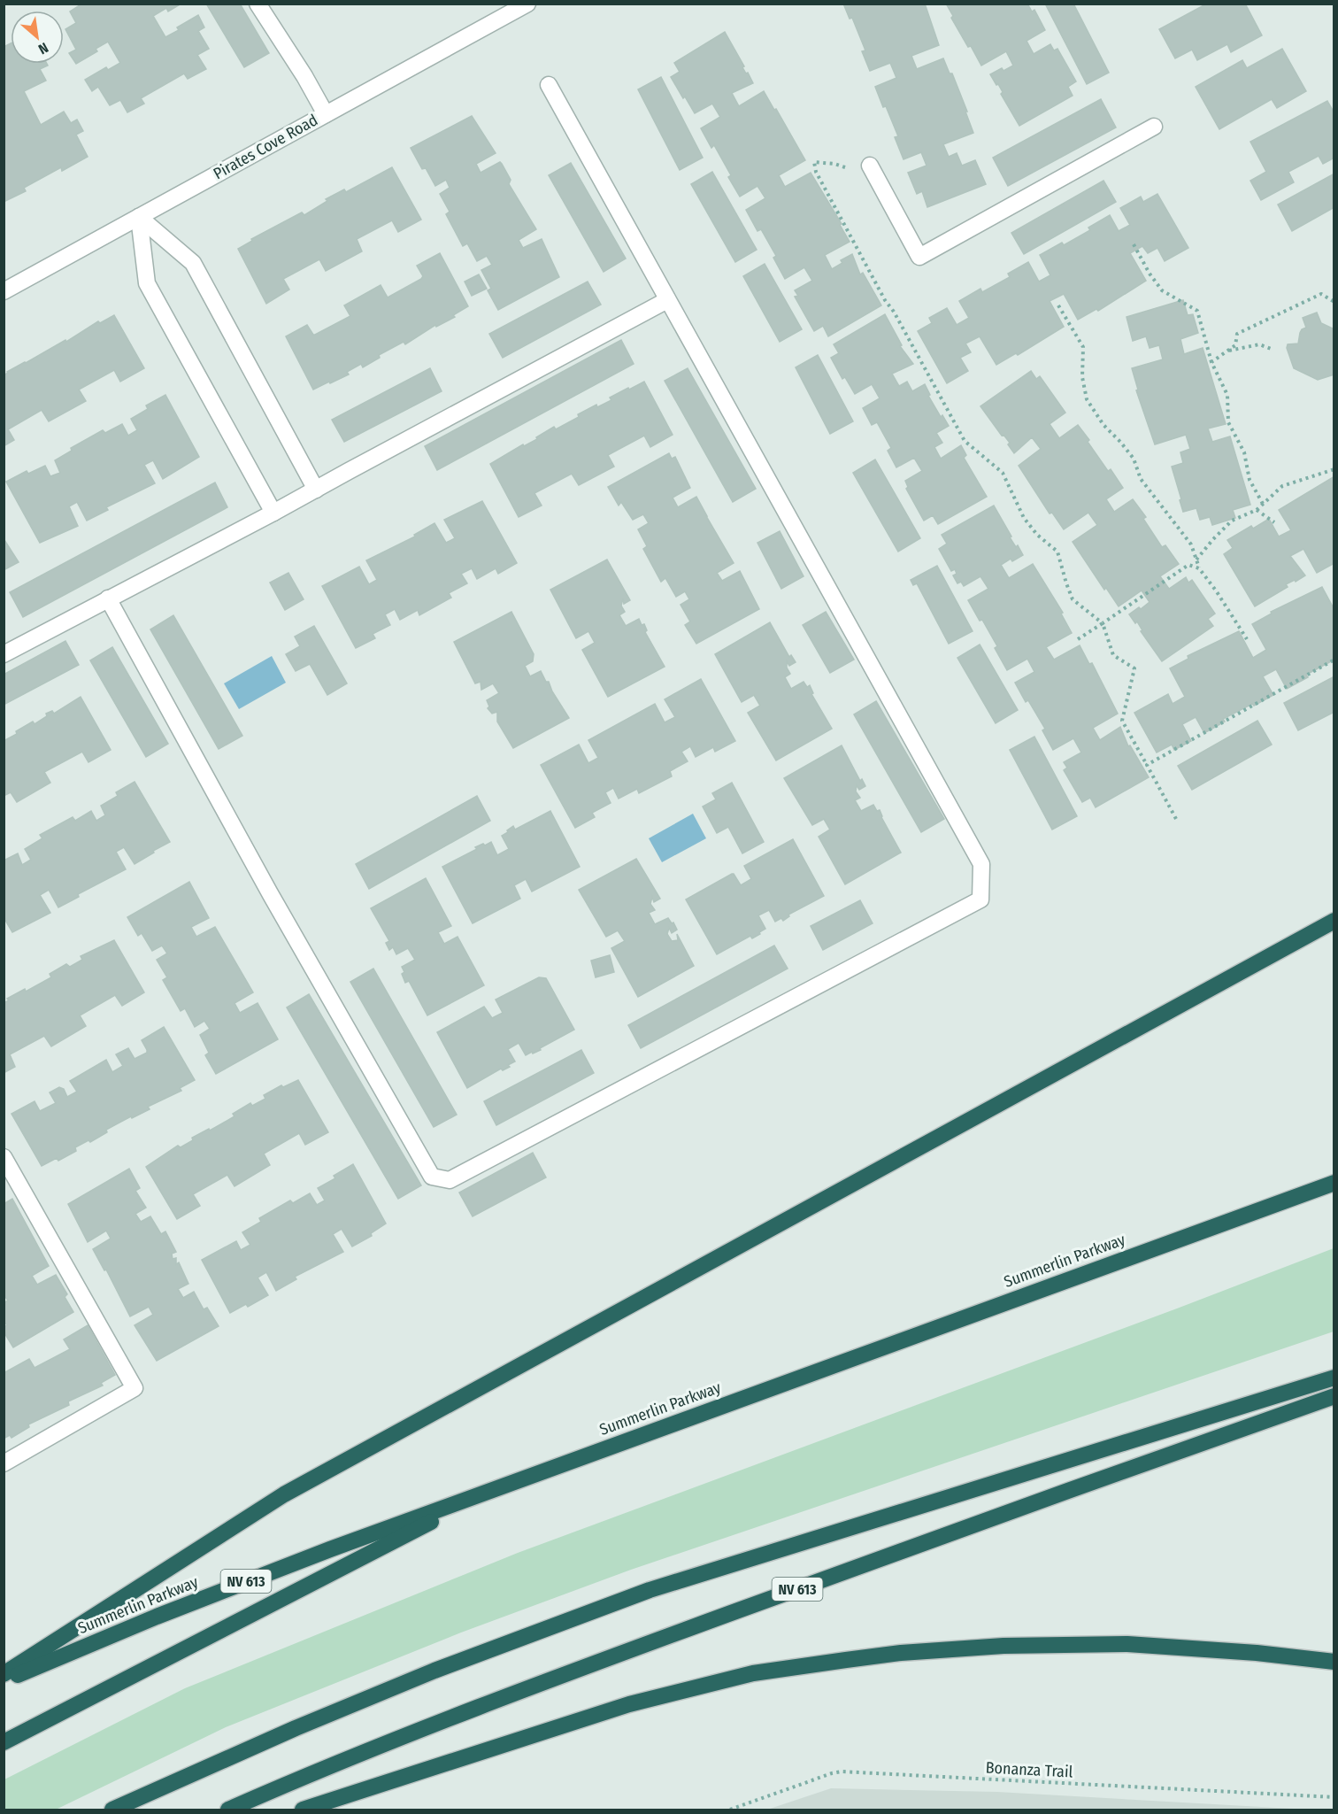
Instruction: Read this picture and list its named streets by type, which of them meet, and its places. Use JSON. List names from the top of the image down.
{
  "streets": {
    "highway": ["Summerlin Parkway", "NV 613"],
    "street": ["Pirates Cove Road"],
    "path": ["Bonanza Trail"]
  },
  "north": "bottom right"
}
